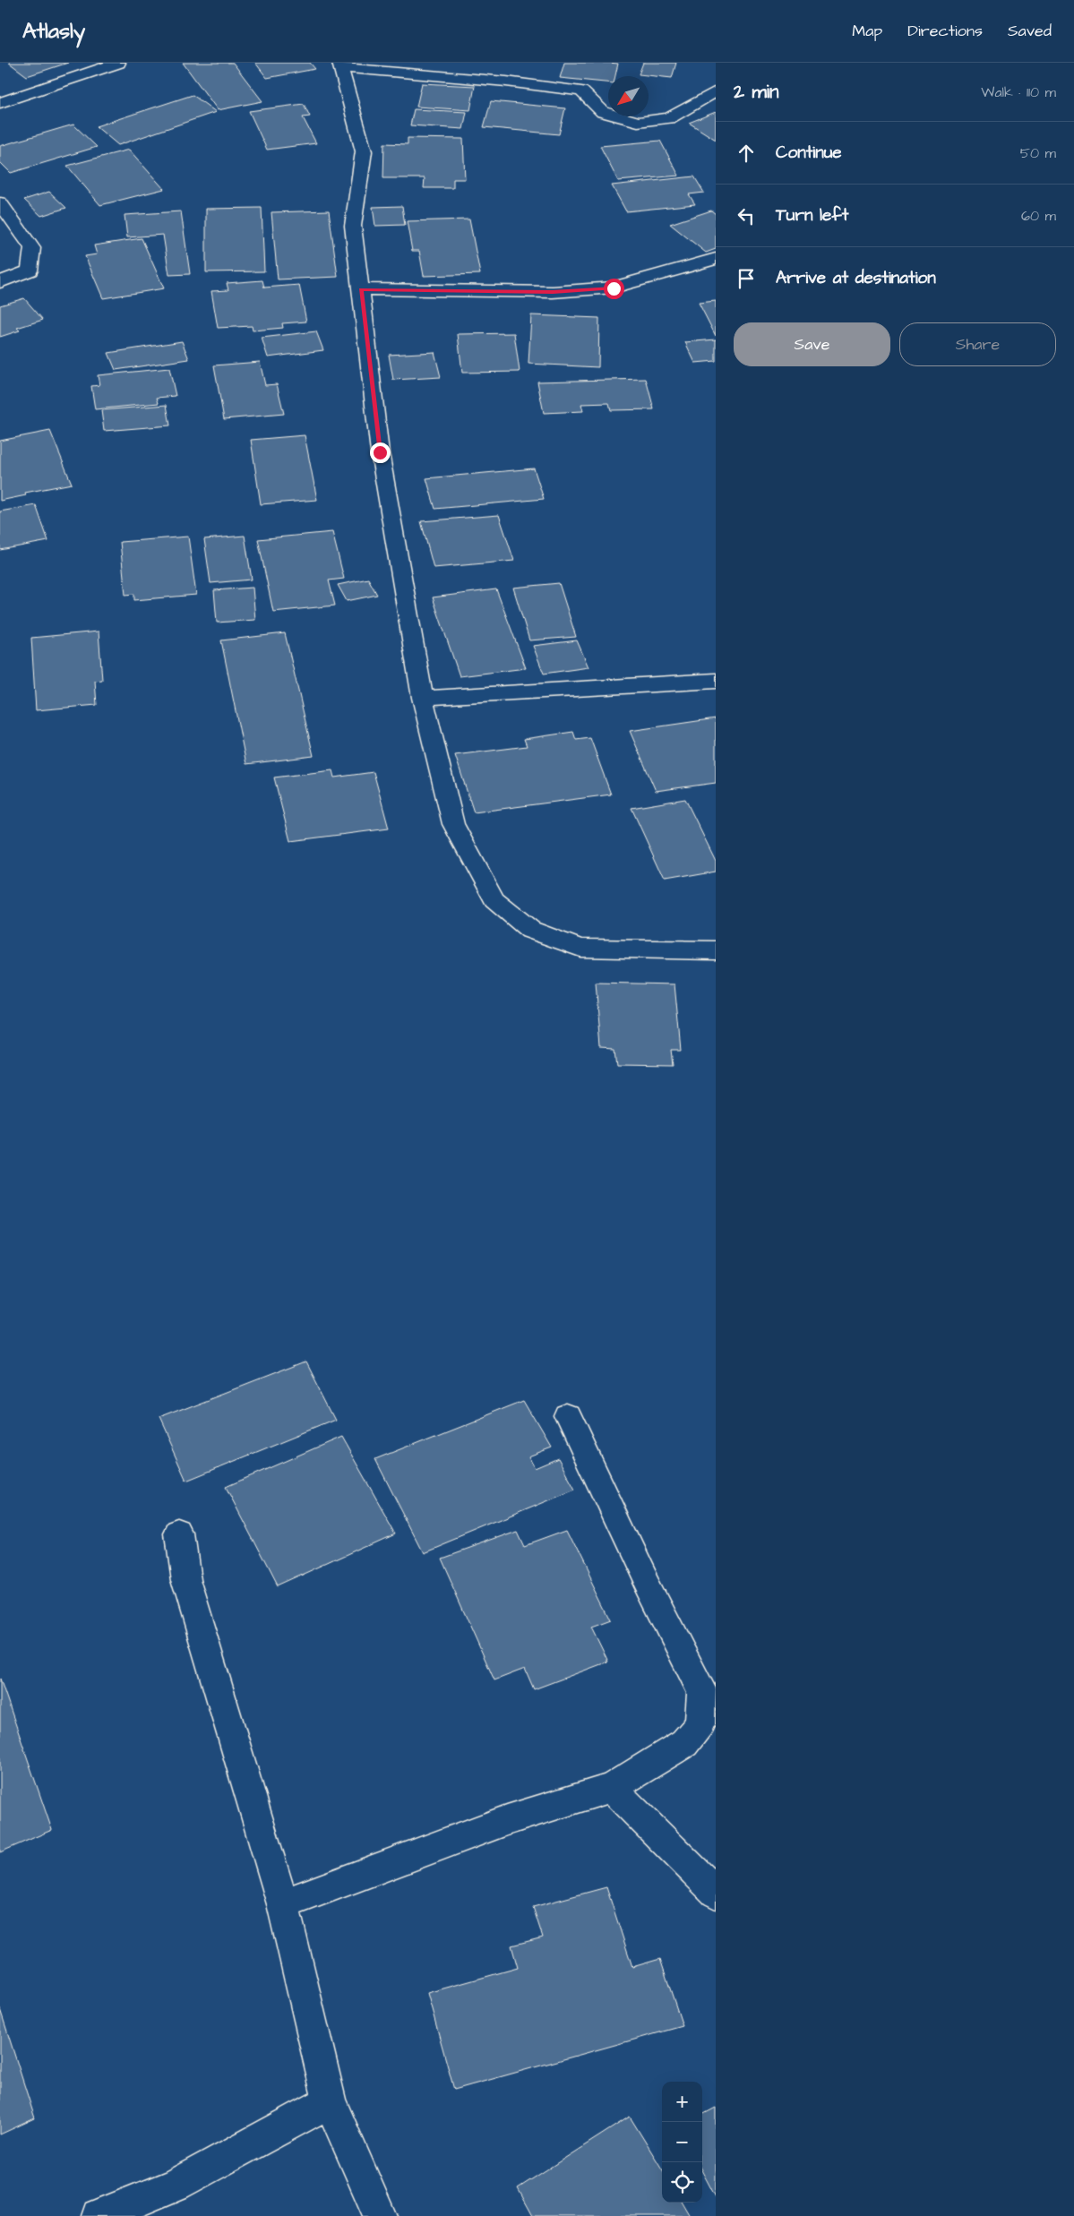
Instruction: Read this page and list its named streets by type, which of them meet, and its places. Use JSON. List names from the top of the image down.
{
  "north": "bottom left",
  "page": {
    "header": "Atlasly",
    "nav": ["Map", "Directions", "Saved"],
    "heading": ["2 min", "Walk · 110 m"],
    "list": [
      ["Continue", "50 m"],
      ["Turn left", "60 m"],
      "Arrive at destination"
    ],
    "buttons": ["Save", "Share"],
    "map_buttons": ["+", "−"]
  }
}
